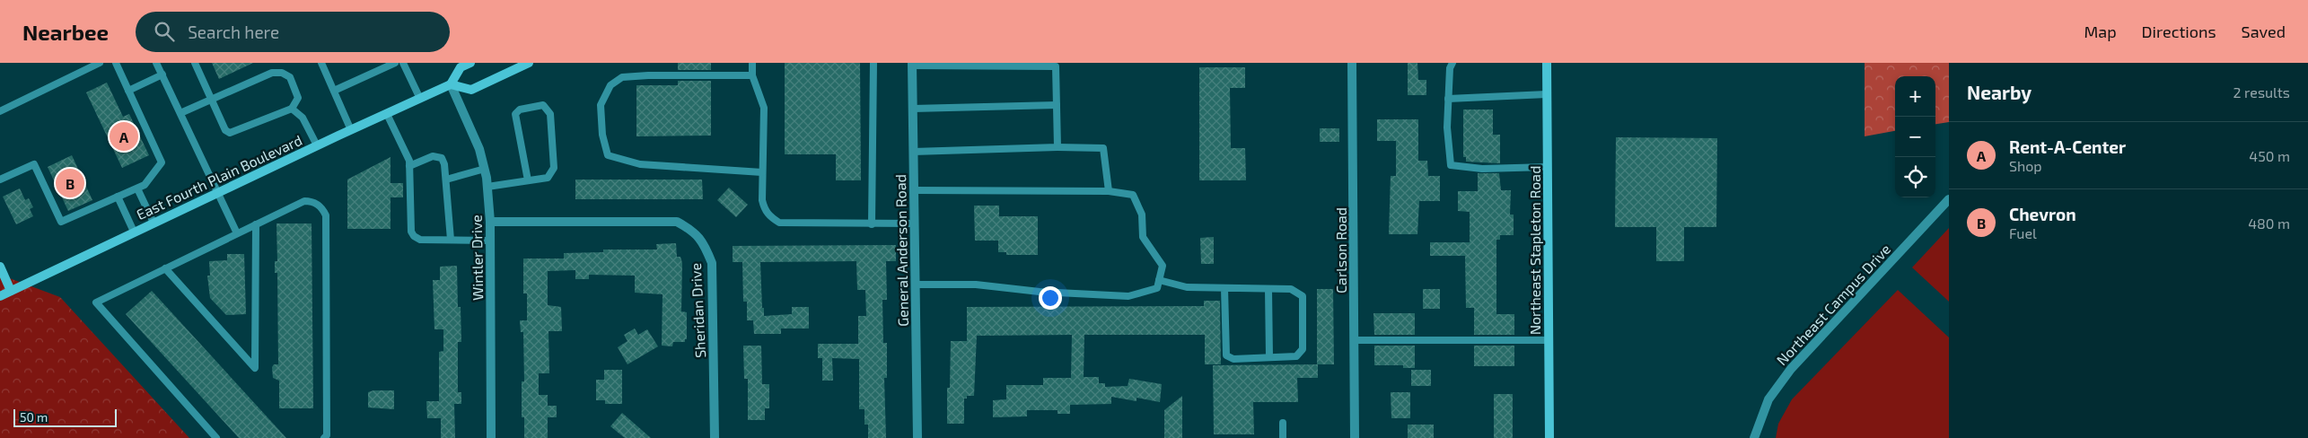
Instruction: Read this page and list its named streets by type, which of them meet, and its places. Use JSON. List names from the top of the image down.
{
  "streets": {
    "main road": ["East Fourth Plain Boulevard", "Northeast Stapleton Road"],
    "street": [
      "General Anderson Road",
      "Carlson Road",
      "Wintler Drive",
      "Northeast Campus Drive",
      "Sheridan Drive"
    ]
  },
  "crossings": [
    ["East Fourth Plain Boulevard", "Wintler Drive"],
    ["Wintler Drive", "Sheridan Drive"]
  ],
  "scale_bar": "50 m",
  "page": {
    "header": "Nearbee",
    "search": "Search here",
    "nav": ["Map", "Directions", "Saved"],
    "heading": ["Nearby", "2 results"],
    "map_buttons": ["+", "−"],
    "pins": ["A", "B"],
    "list": [
      {
        "mark": "A",
        "name": "Rent-A-Center",
        "note": "Shop",
        "value": "450 m"
      },
      {
        "mark": "B",
        "name": "Chevron",
        "note": "Fuel",
        "value": "480 m"
      }
    ],
    "scale": "50 m"
  }
}
